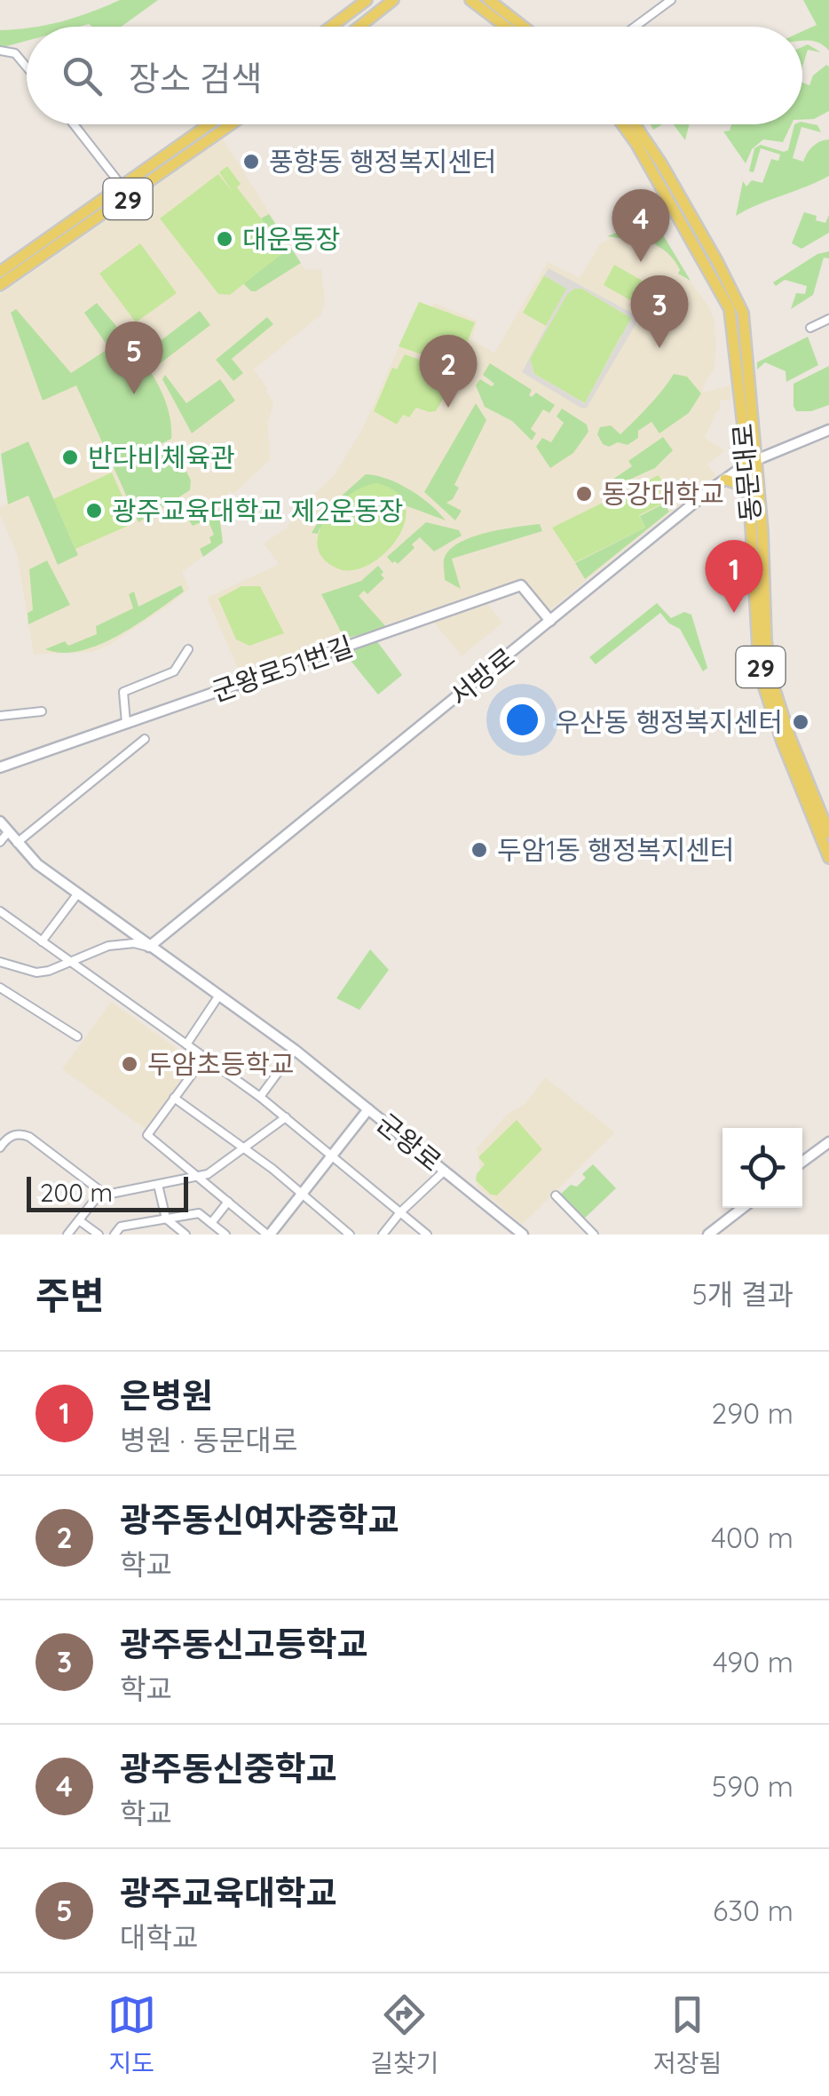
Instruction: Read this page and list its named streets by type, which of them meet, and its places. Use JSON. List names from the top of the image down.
{
  "streets": {
    "main road": [
      "29",
      "동문대로",
      "군왕로51번길",
      "서방로",
      "군왕로"
    ]
  },
  "crossings": [
    ["동문대로", "서방로"],
    ["군왕로51번길", "서방로"],
    ["서방로", "군왕로"]
  ],
  "places": [
    "풍향동 행정복지센터",
    "대운동장",
    "반다비체육관",
    "동강대학교",
    "광주교육대학교 제2운동장",
    "우산동 행정복지센터",
    "두암1동 행정복지센터",
    "두암초등학교"
  ],
  "scale_bar": "200 m",
  "page": {
    "search": "장소 검색",
    "pins": [
      "4",
      "3",
      "5",
      "2",
      "1"
    ],
    "scale": "200 m",
    "heading": ["주변", "5개 결과"],
    "list": [
      {
        "mark": "1",
        "name": "은병원",
        "note": "병원 · 동문대로",
        "value": "290 m"
      },
      {
        "mark": "2",
        "name": "광주동신여자중학교",
        "note": "학교",
        "value": "400 m"
      },
      {
        "mark": "3",
        "name": "광주동신고등학교",
        "note": "학교",
        "value": "490 m"
      },
      {
        "mark": "4",
        "name": "광주동신중학교",
        "note": "학교",
        "value": "590 m"
      },
      {
        "mark": "5",
        "name": "광주교육대학교",
        "note": "대학교",
        "value": "630 m"
      }
    ],
    "nav": ["지도", "길찾기", "저장됨"]
  }
}
